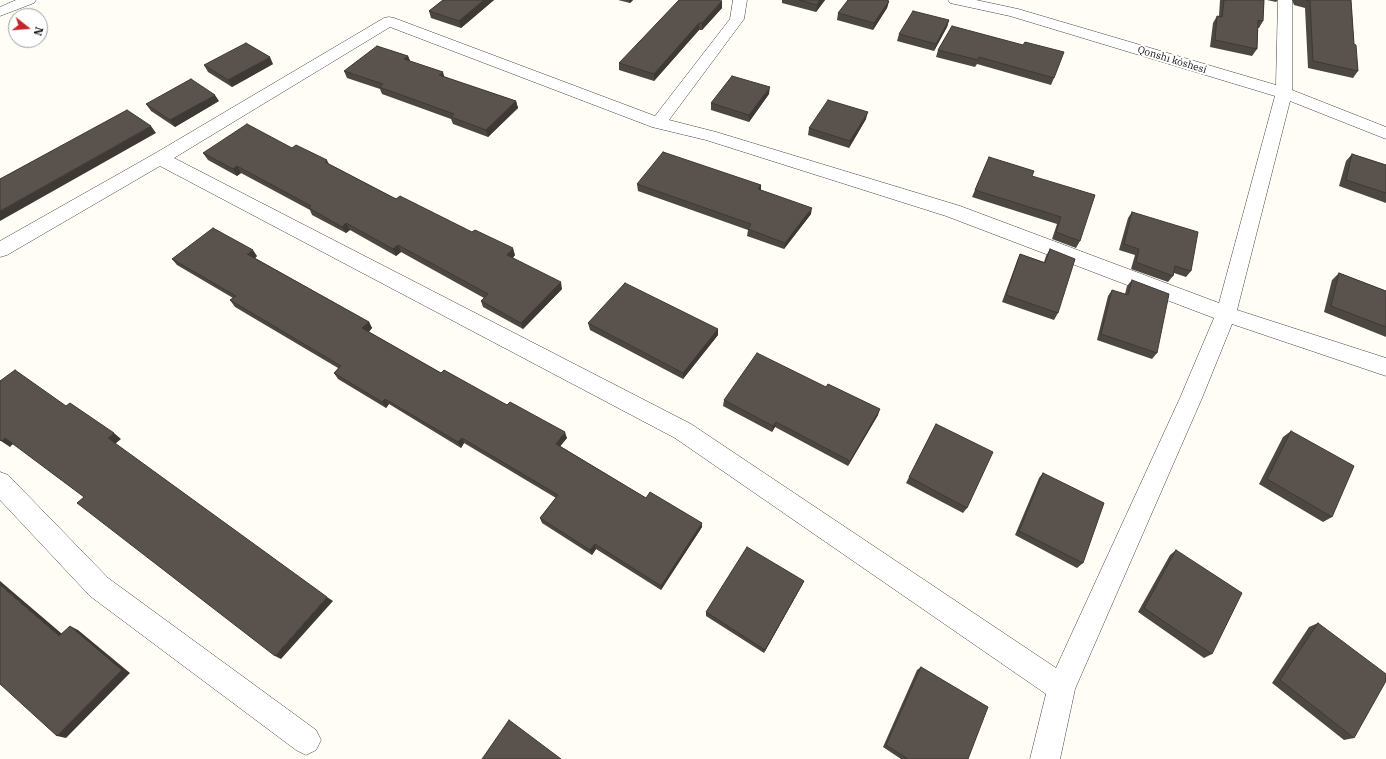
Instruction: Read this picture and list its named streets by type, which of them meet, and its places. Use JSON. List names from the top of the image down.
{
  "streets": {
    "street": ["Qonshı kóshesi"]
  },
  "north": "right"
}
